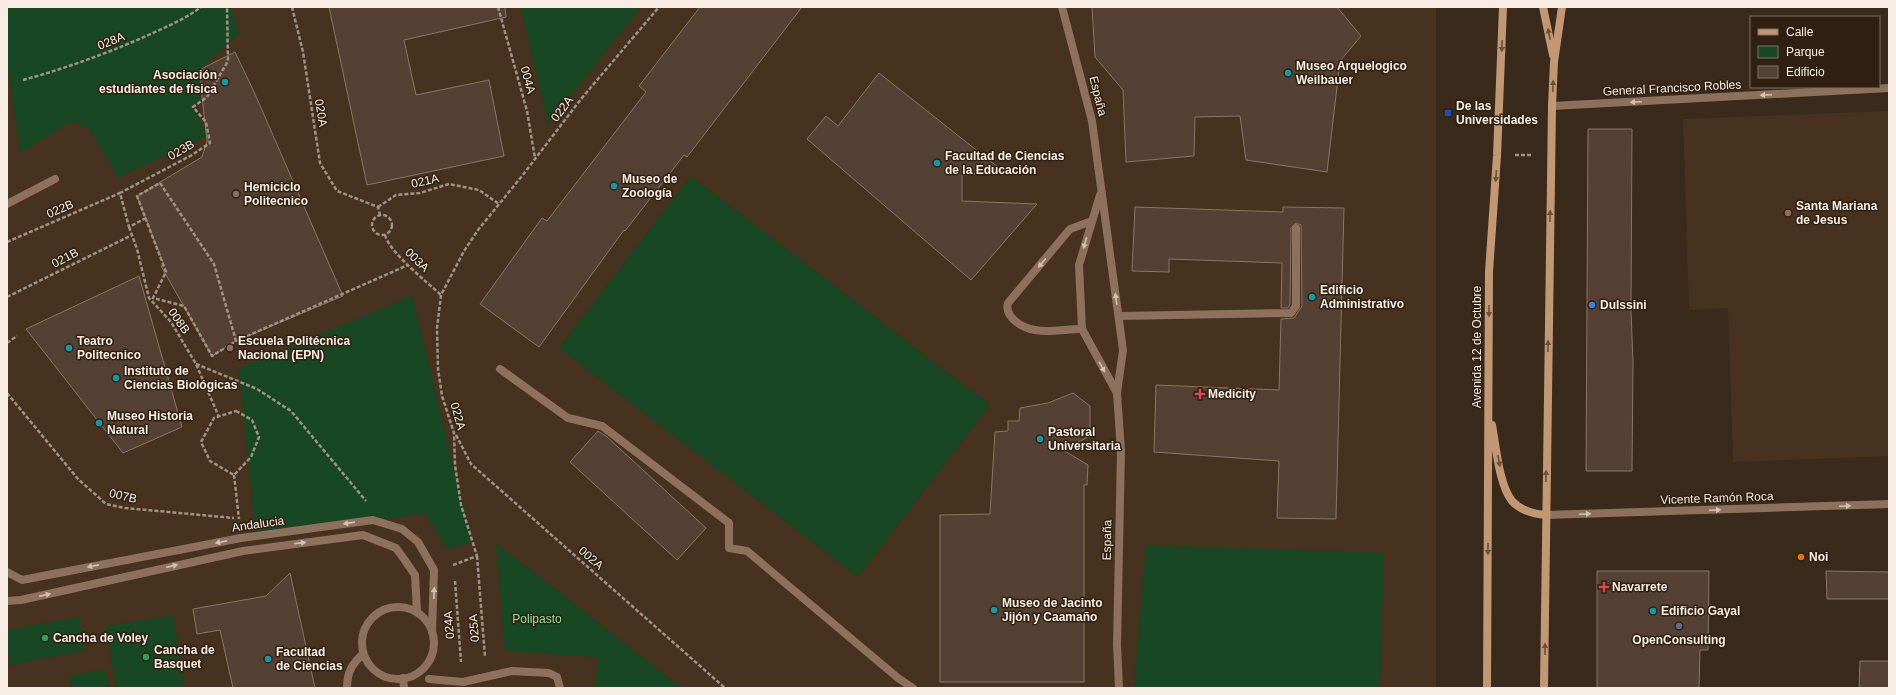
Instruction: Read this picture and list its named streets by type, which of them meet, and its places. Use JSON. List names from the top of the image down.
{
  "streets": {
    "main road": ["Avenida 12 de Octubre"],
    "street": [
      "General Francisco Robles",
      "España",
      "Vicente Ramón Roca",
      "Andalucia"
    ],
    "path": [
      "028A",
      "004A",
      "022A",
      "020A",
      "023B",
      "021A",
      "022B",
      "021B",
      "003A",
      "008B",
      "007B",
      "002A",
      "024A",
      "025A"
    ]
  },
  "crossings": [
    ["004A", "022A"],
    ["022A", "021A"],
    ["022A", "003A"],
    ["022A", "002A"],
    ["022A", "025A"],
    ["020A", "021A"],
    ["023B", "022B"],
    ["021B", "008B"],
    ["008B", "007B"],
    ["024A", "025A"]
  ],
  "one_way": ["General Francisco Robles", "Vicente Ramón Roca"],
  "parks": ["Polipasto"],
  "places": {
    "other": [
      "Museo Arquelogico Weilbauer",
      "Asociación estudiantes de física",
      "Facultad de Ciencias de la Educación",
      "Museo de Zoología",
      "Hemiciclo Politecnico",
      "Santa Mariana de Jesus",
      "Edificio Administrativo",
      "Dulssini",
      "Teatro Politecnico",
      "Escuela Politécnica Nacional (EPN)",
      "Instituto de Ciencias Biológicas",
      "Museo Historia Natural",
      "Pastoral Universitaria",
      "Noi",
      "Museo de Jacinto Jijón y Caamaño",
      "Edificio Gayal",
      "OpenConsulting",
      "Cancha de Voley",
      "Cancha de Basquet",
      "Facultad de Ciencias"
    ],
    "transit": ["De las Universidades"],
    "health": ["Medicity", "Navarrete"]
  },
  "legend": ["Calle", "Parque", "Edificio"]
}
